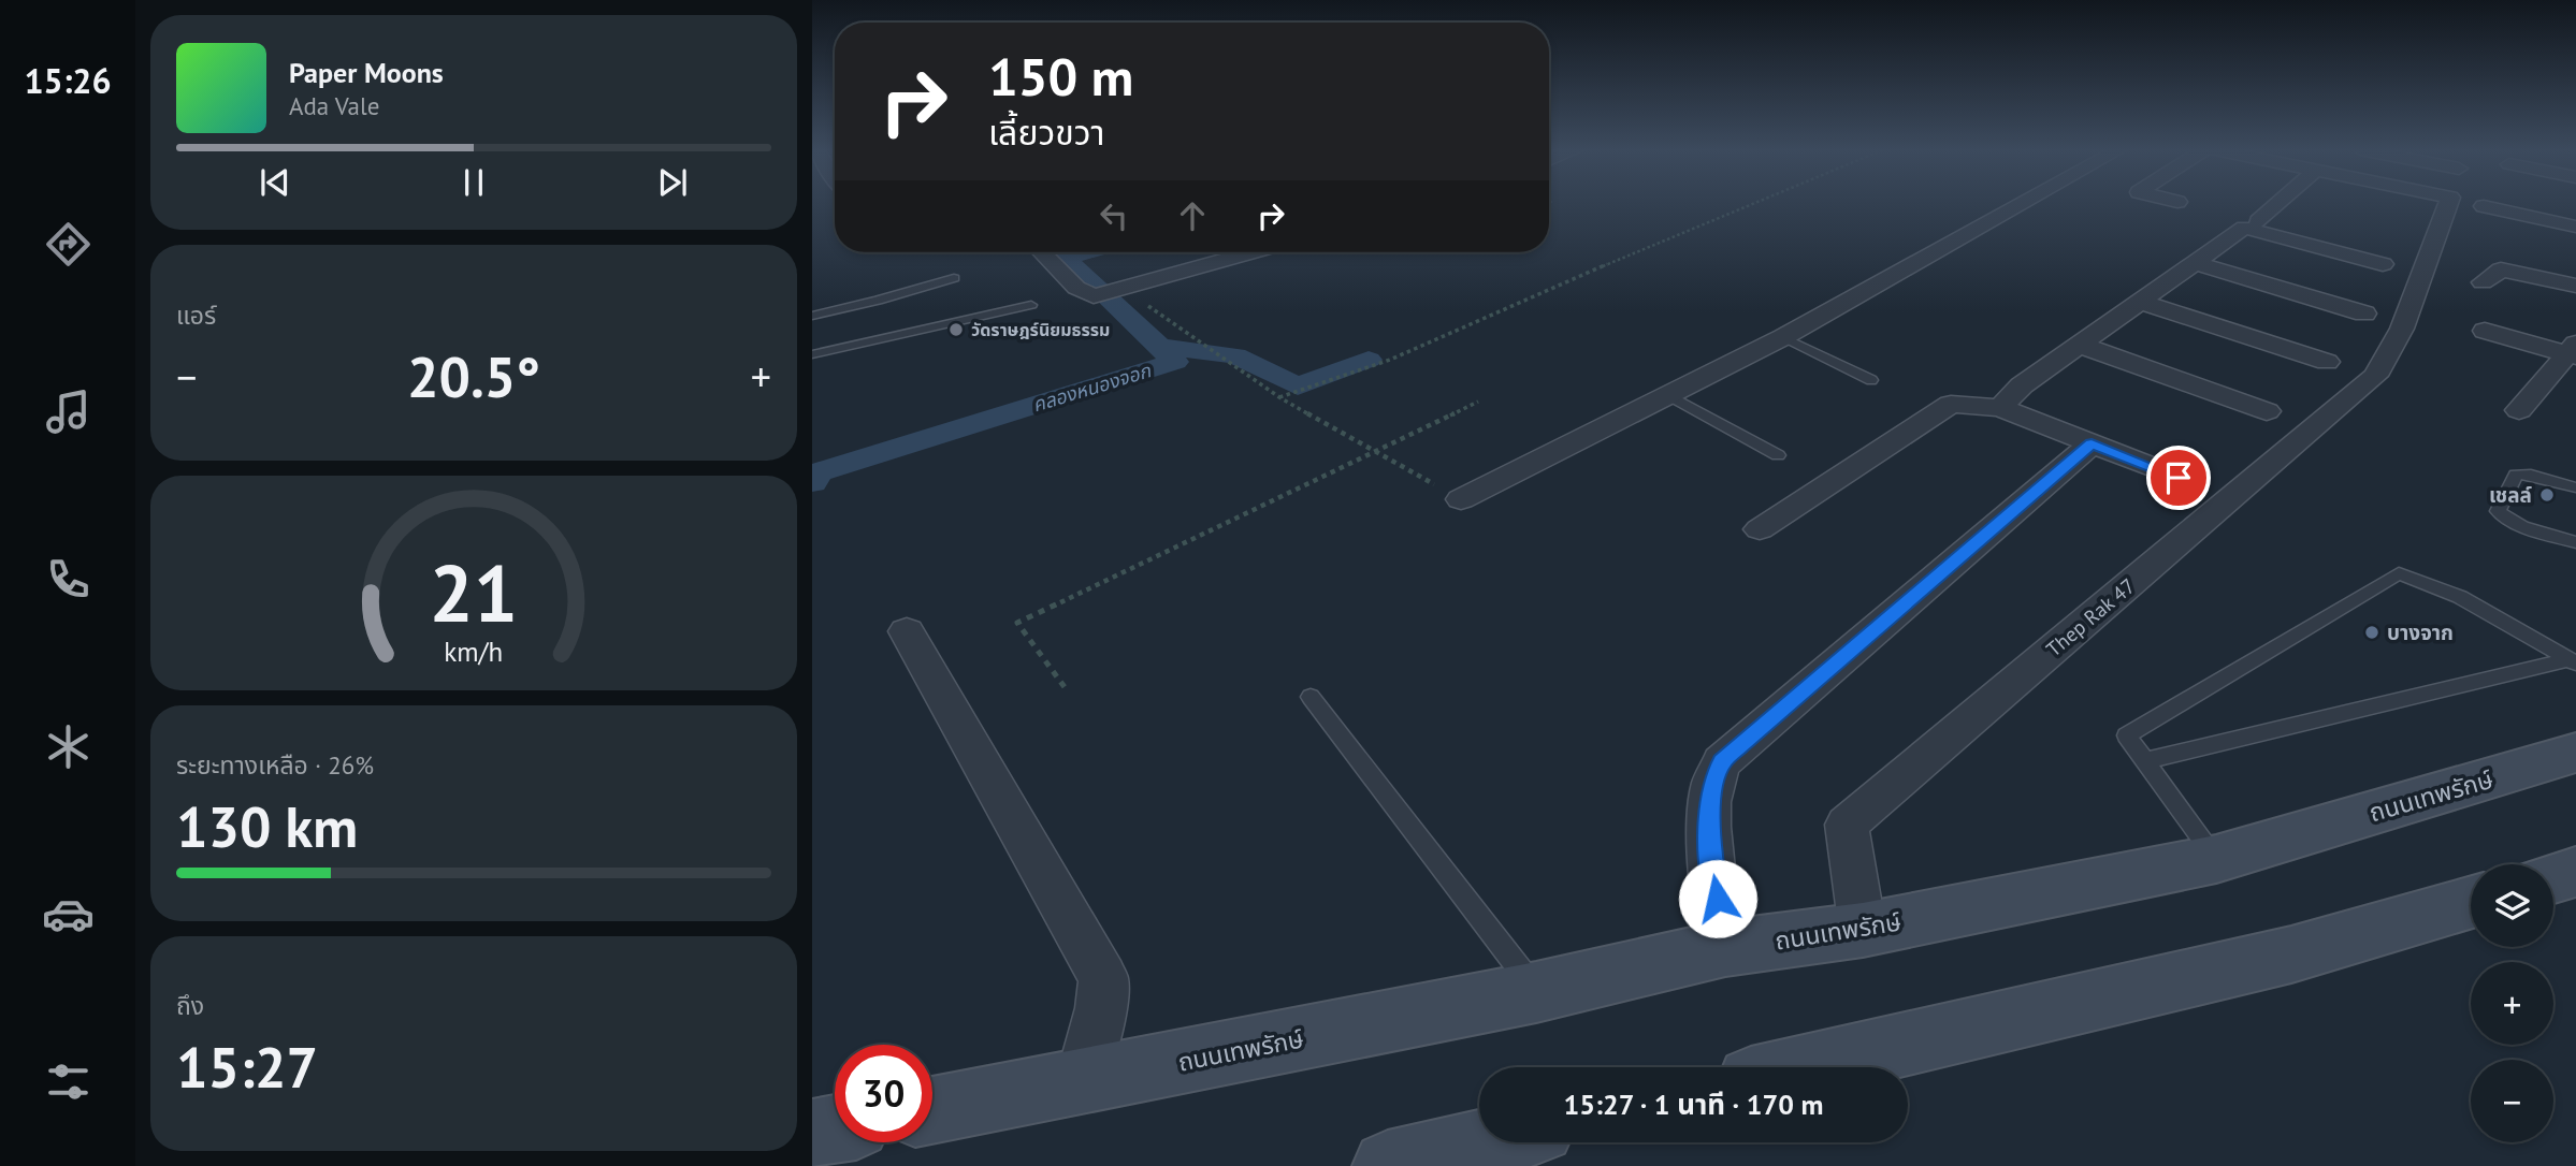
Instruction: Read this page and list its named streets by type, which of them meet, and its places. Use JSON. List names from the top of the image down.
{
  "streets": {
    "main road": ["ถนนเทพรักษ์"],
    "street": ["Thep Rak 47"]
  },
  "crossings": [
    ["Thep Rak 47", "ถนนเทพรักษ์"]
  ],
  "water": ["คลองหนองจอก"],
  "places": ["วัดราษฎร์นิยมธรรม", "เชลล์", "บางจาก"],
  "page": {
    "tabs": "15:26",
    "turn": ["150 m", "เลี้ยวขวา"],
    "song": ["Paper Moons", "Ada Vale"],
    "tile": [
      "แอร์",
      ["ระยะทางเหลือ · 26%", "130 km"],
      ["ถึง", "15:27"]
    ],
    "heat": ["−", "20.5°", "+"],
    "map_buttons": ["+", "−"],
    "limit": "30",
    "trip": "15:27 · 1 นาที · 170 m",
    "gauge": ["21", "km/h"]
  }
}
